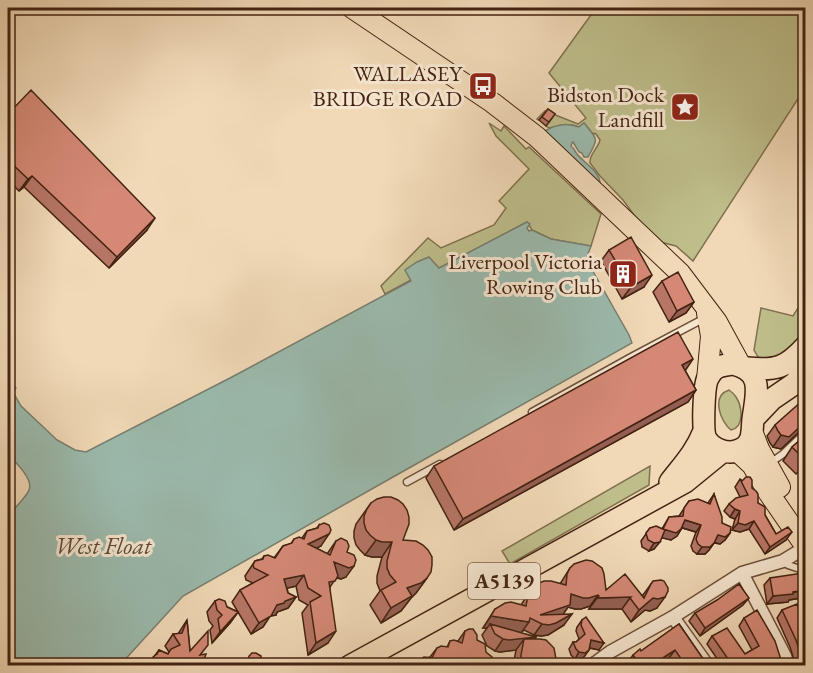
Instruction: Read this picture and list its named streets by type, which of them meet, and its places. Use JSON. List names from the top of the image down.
{
  "streets": {
    "highway": ["A5139"]
  },
  "water": ["West Float"],
  "places": {
    "bus stop": ["WALLASEY BRIDGE ROAD"],
    "place": ["Bidston Dock Landfill"],
    "building": ["Liverpool Victoria Rowing Club"]
  }
}
